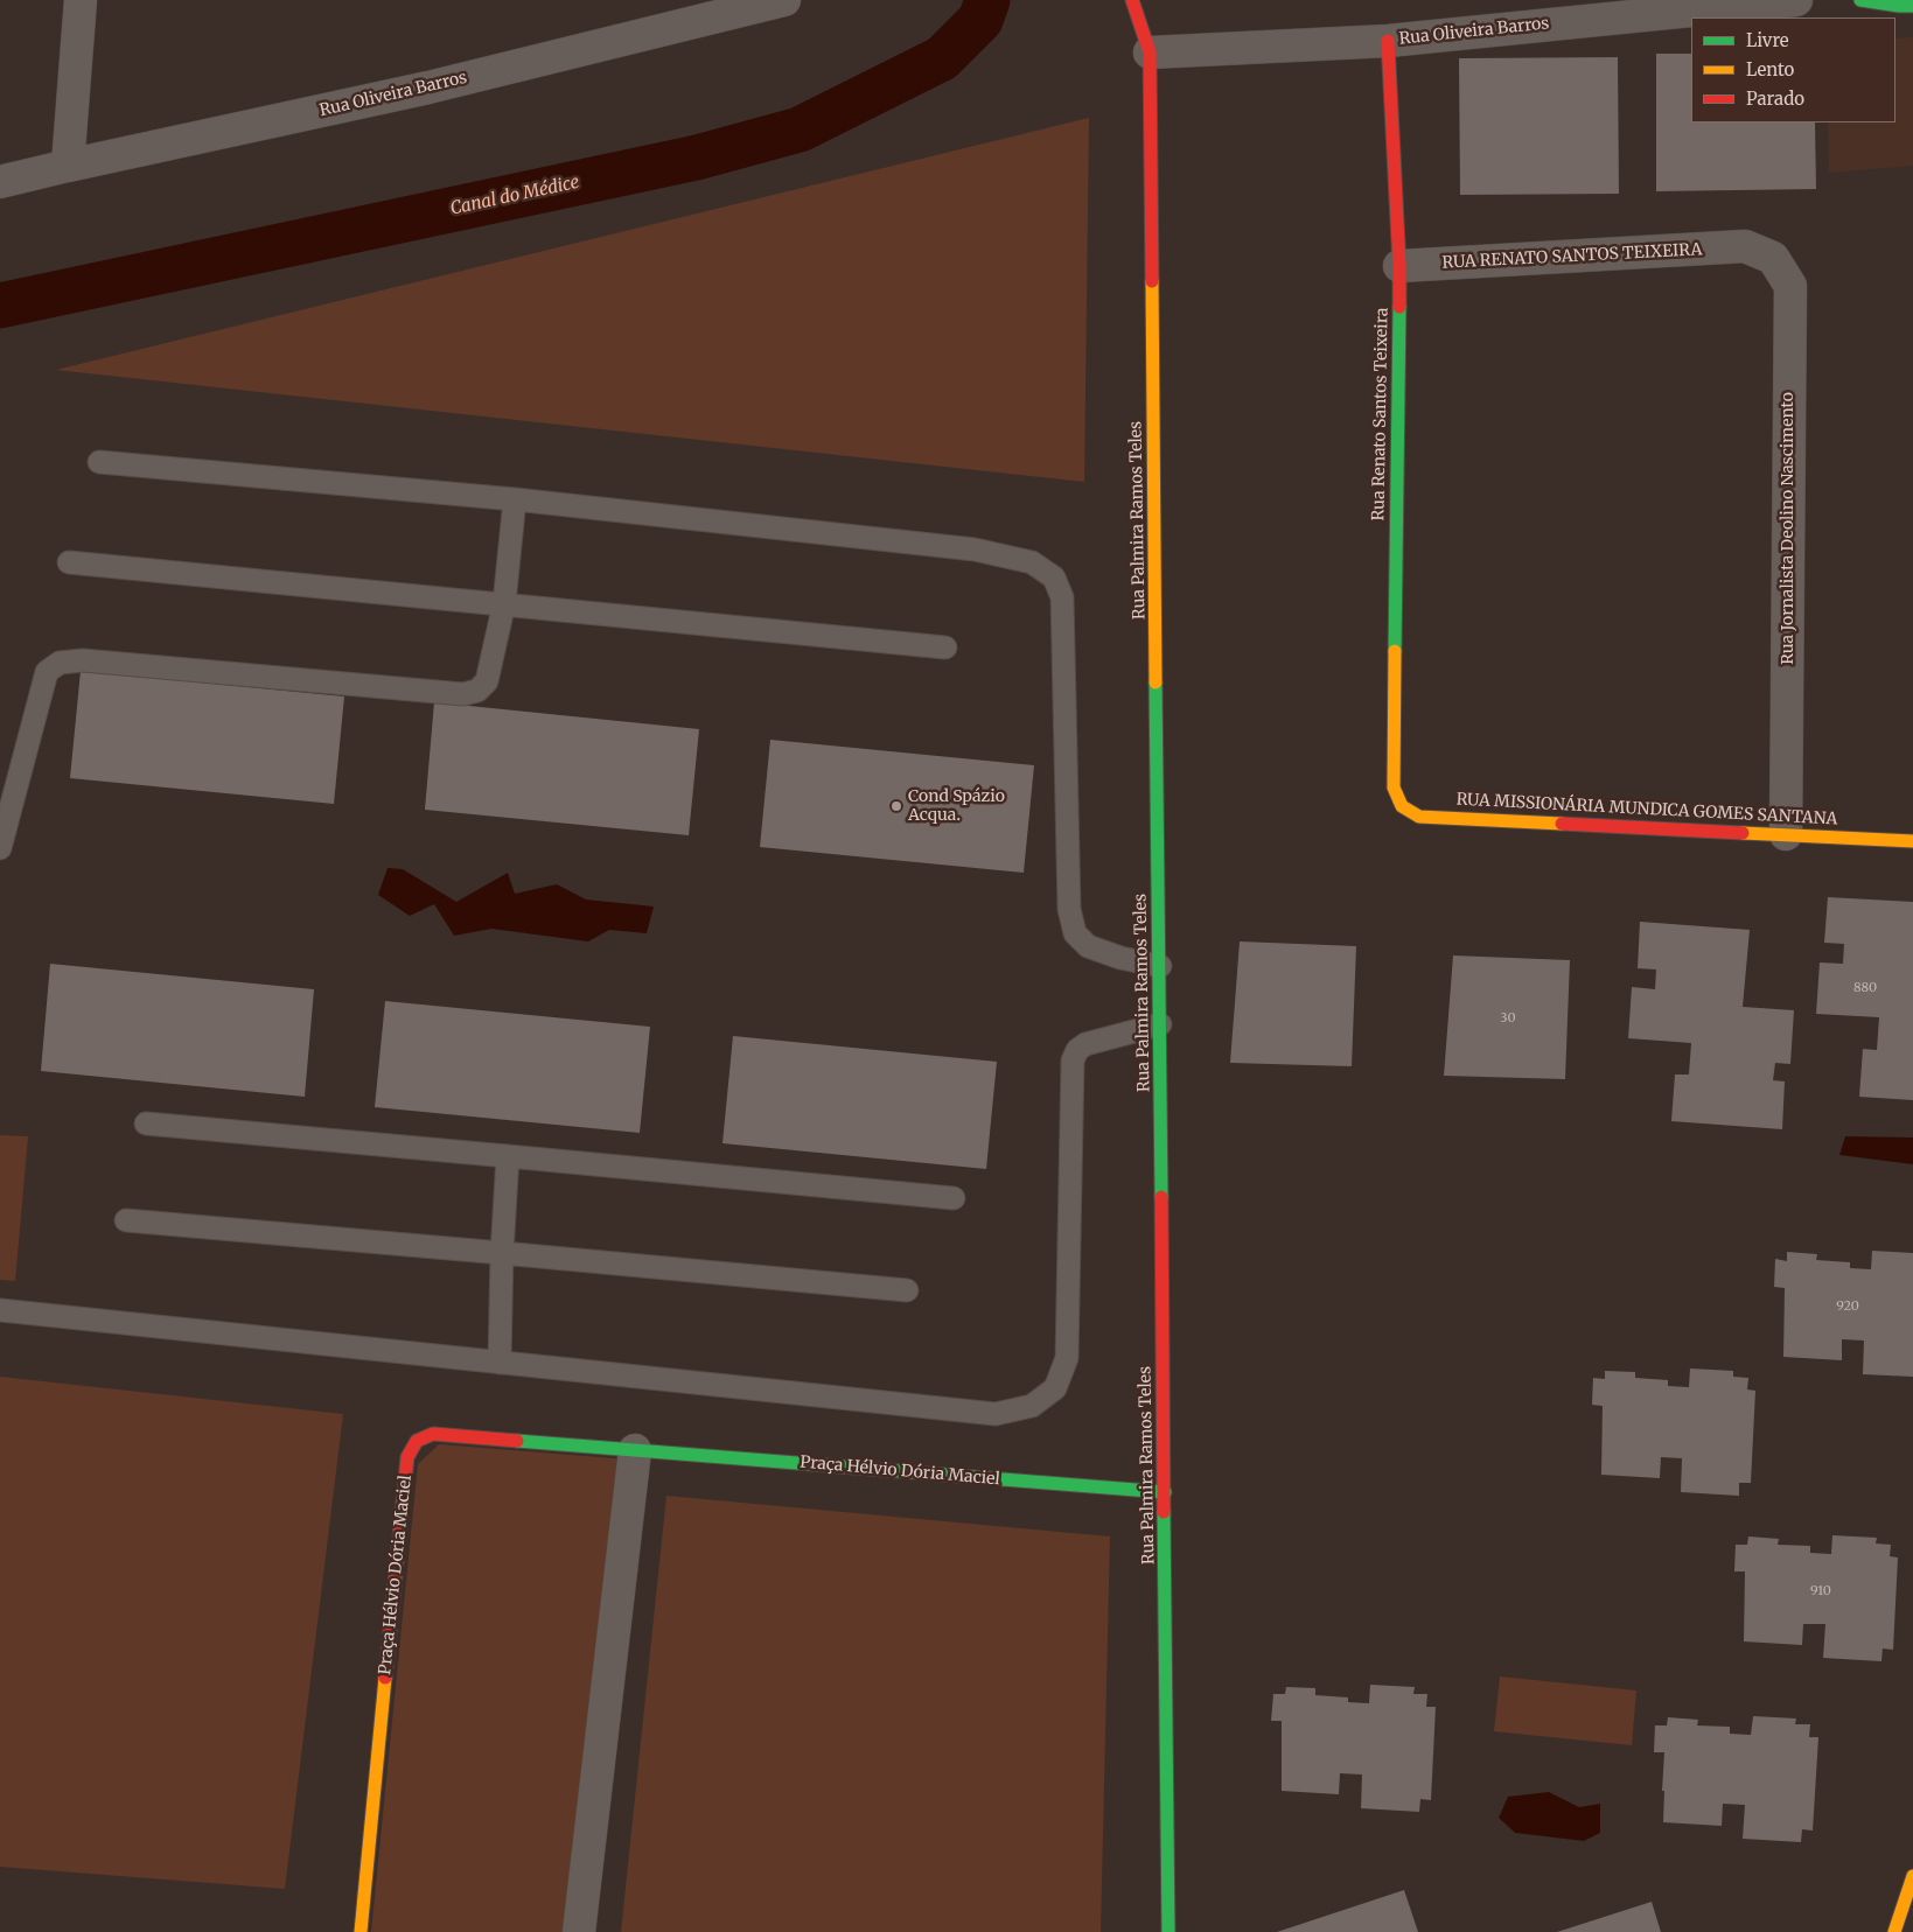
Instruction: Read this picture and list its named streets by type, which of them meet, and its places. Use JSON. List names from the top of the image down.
{
  "streets": {
    "street": [
      "Rua Oliveira Barros",
      "RUA RENATO SANTOS TEIXEIRA",
      "Rua Renato Santos Teixeira",
      "Rua Palmira Ramos Teles",
      "Rua Jornalista Deolino Nascimento",
      "RUA MISSIONÁRIA MUNDICA GOMES SANTANA",
      "Praça Hélvio Dória Maciel"
    ]
  },
  "crossings": [
    ["Rua Oliveira Barros", "Rua Renato Santos Teixeira"],
    ["Rua Oliveira Barros", "Rua Palmira Ramos Teles"],
    ["RUA RENATO SANTOS TEIXEIRA", "Rua Renato Santos Teixeira"],
    ["RUA RENATO SANTOS TEIXEIRA", "Rua Jornalista Deolino Nascimento"],
    ["Rua Renato Santos Teixeira", "RUA MISSIONÁRIA MUNDICA GOMES SANTANA"],
    ["Rua Palmira Ramos Teles", "Praça Hélvio Dória Maciel"],
    ["Rua Jornalista Deolino Nascimento", "RUA MISSIONÁRIA MUNDICA GOMES SANTANA"]
  ],
  "water": ["Canal do Médice"],
  "places": ["Cond Spázio Acqua."],
  "house_numbers": [
    "880",
    "30",
    "920",
    "910"
  ],
  "legend": ["Livre", "Lento", "Parado"]
}
